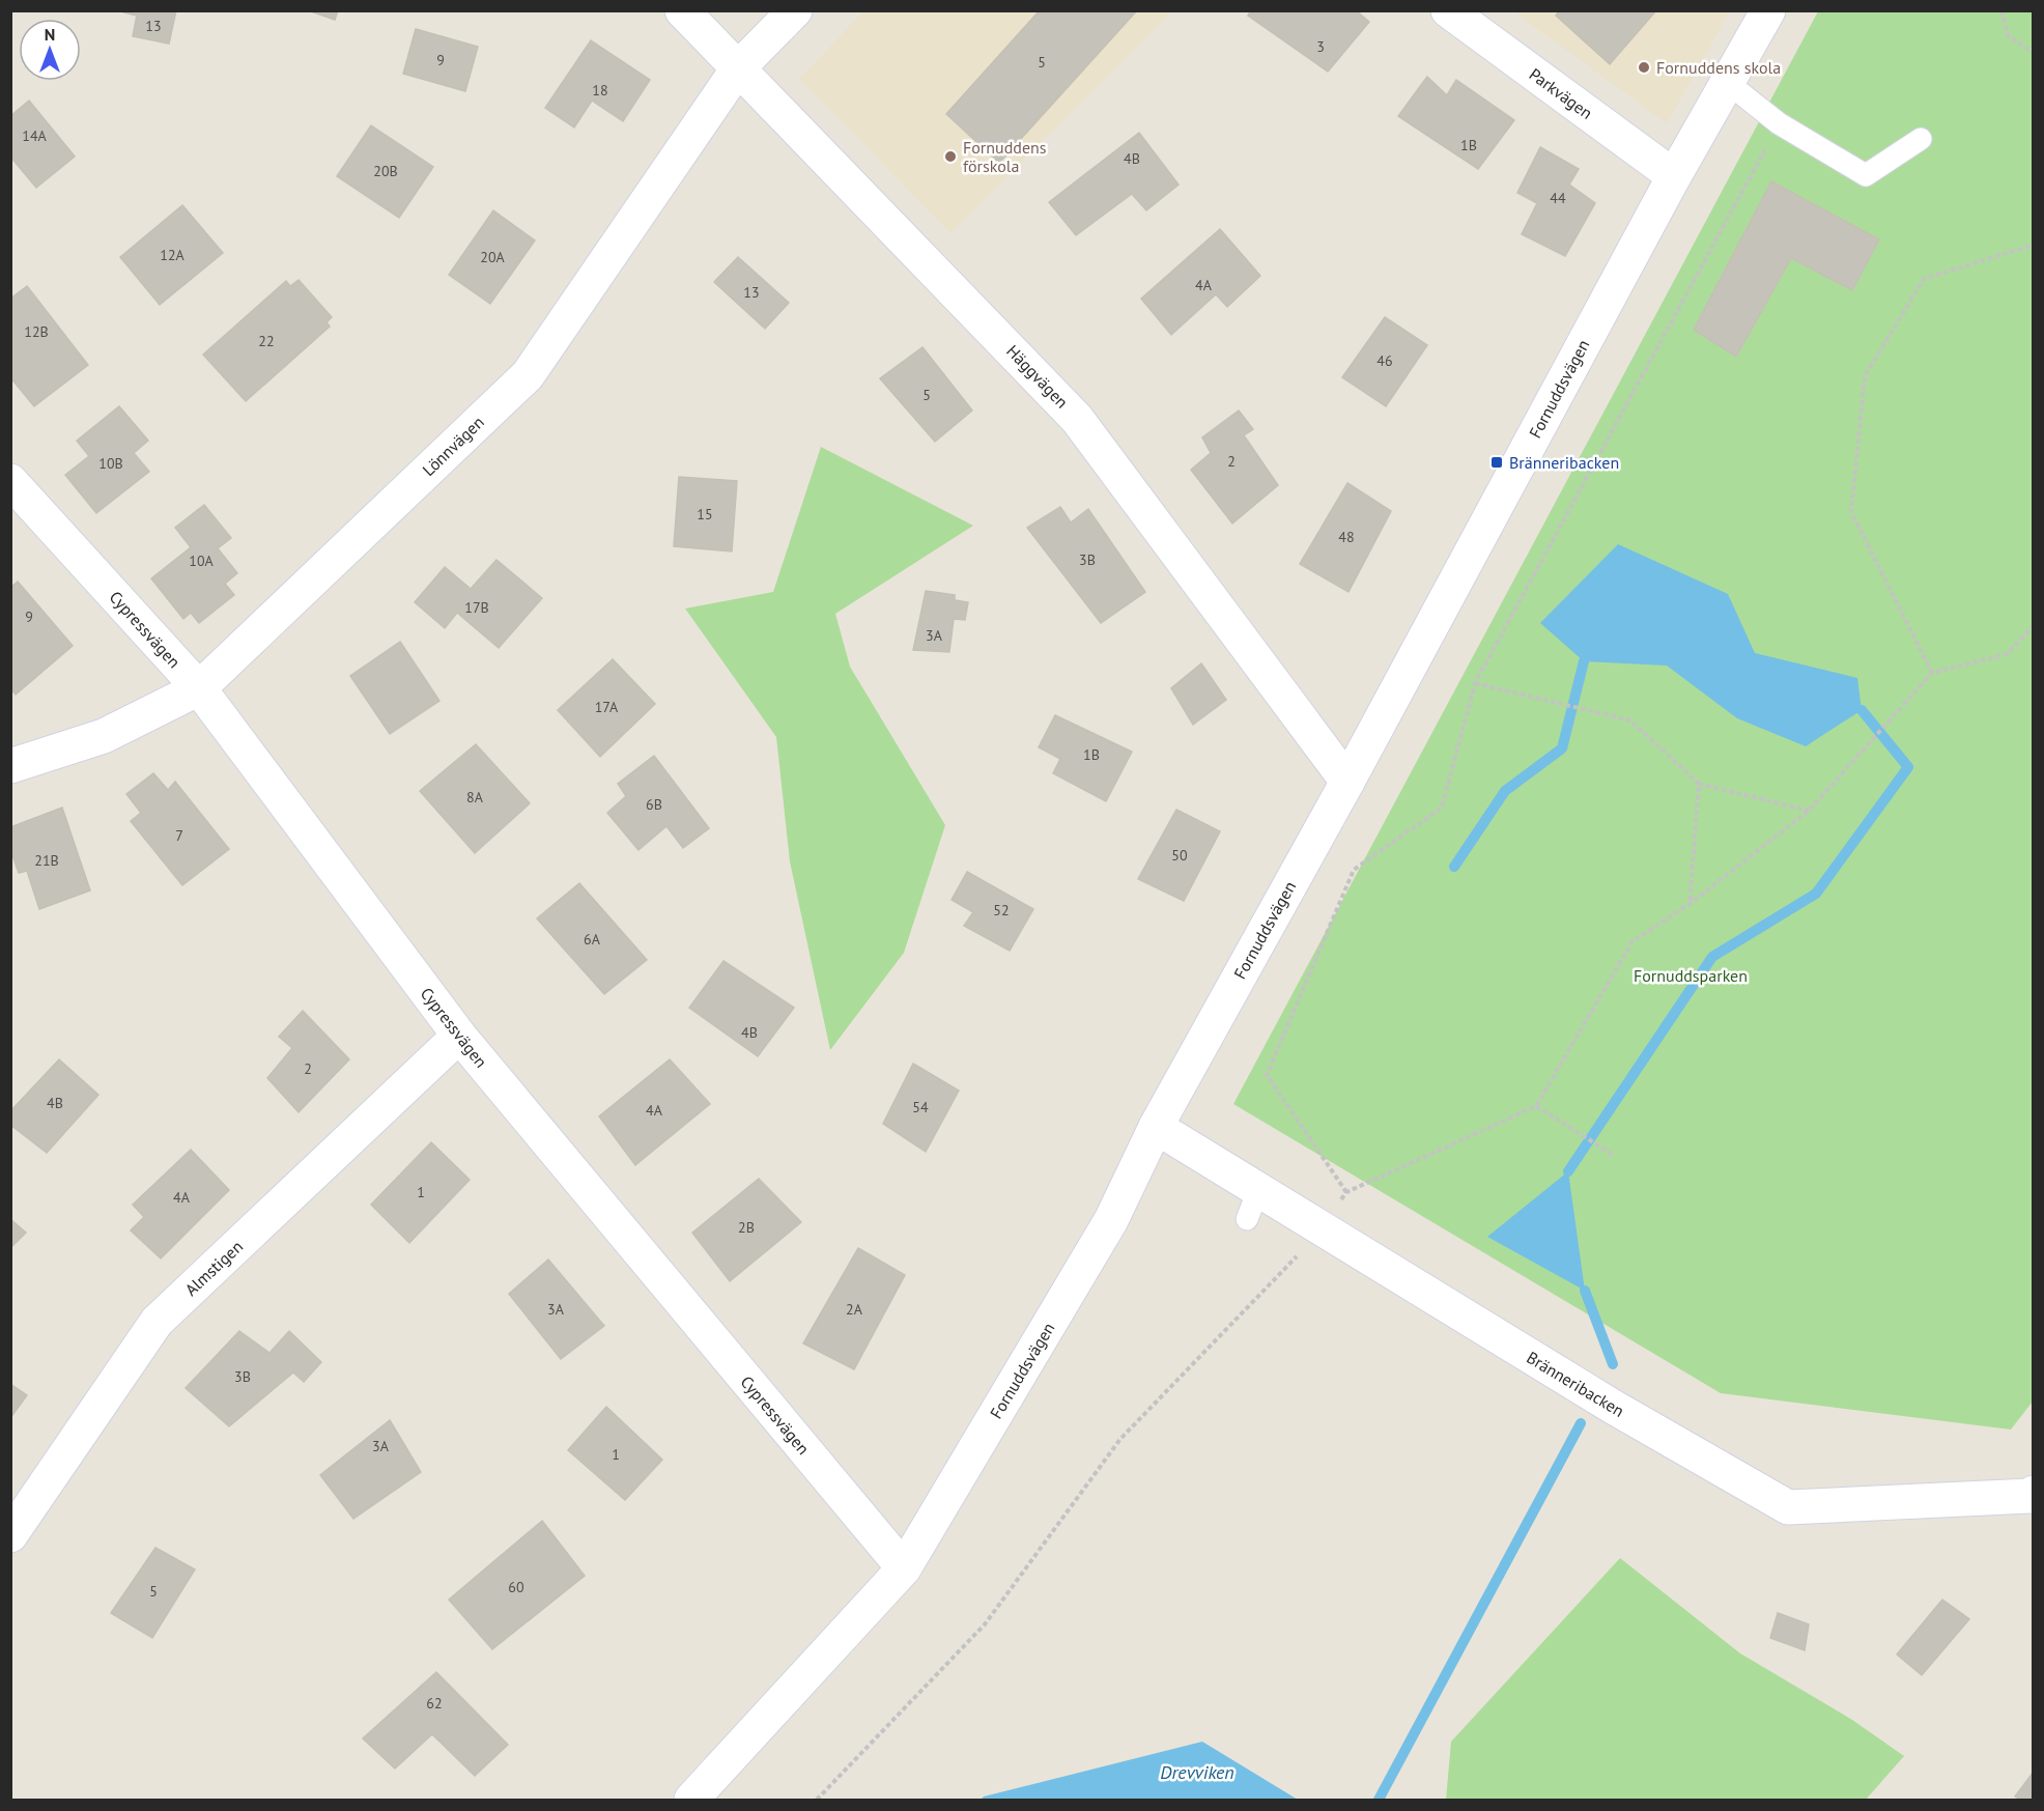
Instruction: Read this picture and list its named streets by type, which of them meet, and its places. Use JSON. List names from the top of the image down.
{
  "streets": {
    "street": [
      "Parkvägen",
      "Häggvägen",
      "Fornuddsvägen",
      "Lönnvägen",
      "Cypressvägen",
      "Almstigen",
      "Bränneribacken"
    ]
  },
  "crossings": [
    ["Parkvägen", "Fornuddsvägen"],
    ["Häggvägen", "Fornuddsvägen"],
    ["Häggvägen", "Lönnvägen"],
    ["Fornuddsvägen", "Cypressvägen"],
    ["Fornuddsvägen", "Bränneribacken"],
    ["Lönnvägen", "Cypressvägen"],
    ["Cypressvägen", "Almstigen"]
  ],
  "water": ["Drevviken"],
  "parks": ["Fornuddsparken"],
  "places": {
    "other": ["Fornuddens skola", "Fornuddens förskola"],
    "transit": ["Bränneribacken"]
  },
  "house_numbers": [
    "13",
    "3",
    "9",
    "5",
    "18",
    "14A",
    "1B",
    "4B",
    "20B",
    "44",
    "12A",
    "20A",
    "4A",
    "13",
    "12B",
    "22",
    "46",
    "5",
    "2",
    "10B",
    "15",
    "48",
    "3B",
    "10A",
    "17B",
    "9",
    "3A",
    "17A",
    "1B",
    "8A",
    "6B",
    "7",
    "50",
    "21B",
    "52",
    "6A",
    "4B",
    "2",
    "4B",
    "54",
    "4A",
    "1",
    "4A",
    "2B",
    "3A",
    "2A",
    "3B",
    "3A",
    "1",
    "60",
    "5",
    "62"
  ],
  "north": "top"
}
